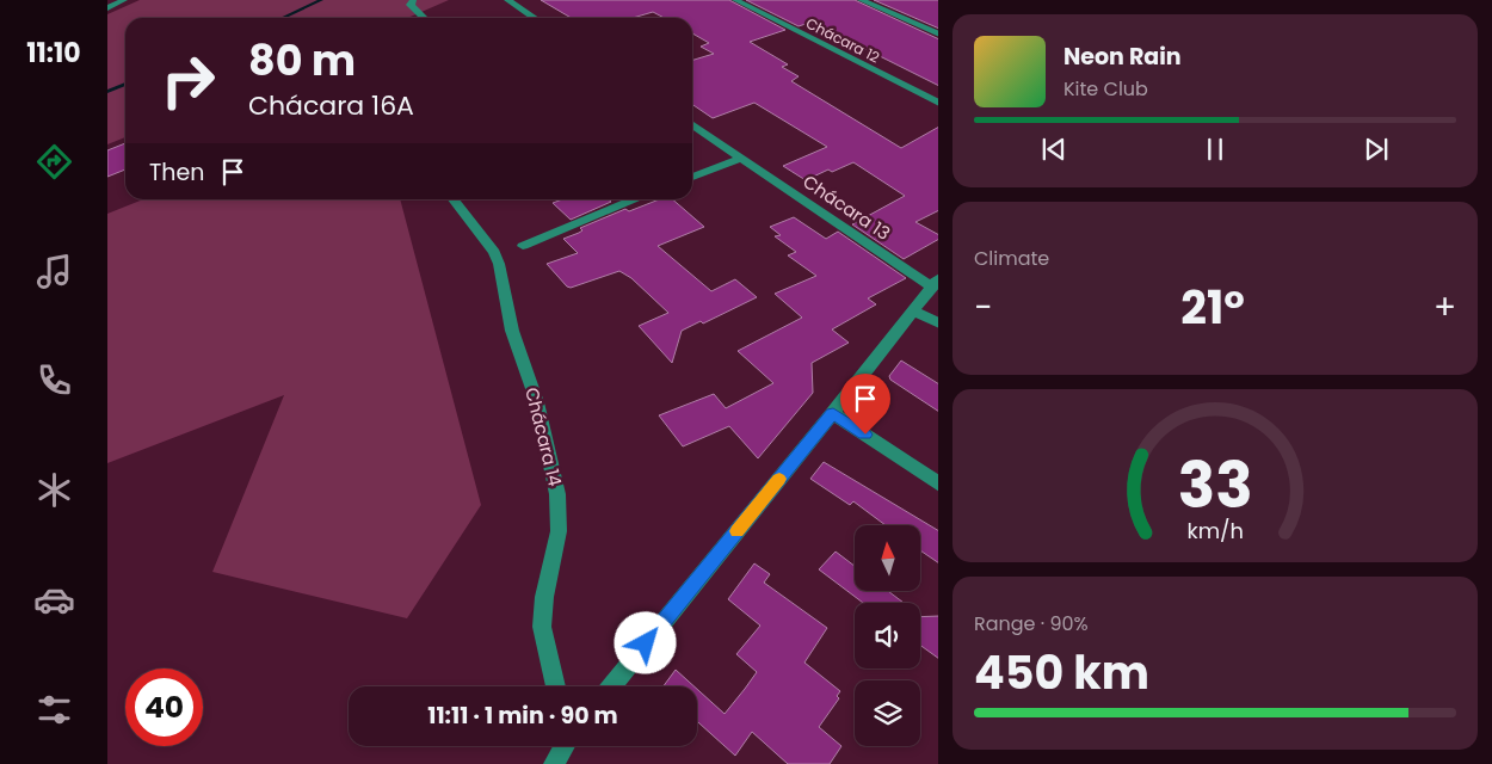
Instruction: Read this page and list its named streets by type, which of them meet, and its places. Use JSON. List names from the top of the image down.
{
  "streets": {
    "street": ["Chácara 12", "Chácara 13", "Chácara 14"]
  },
  "north": "top",
  "page": {
    "tabs": "11:10",
    "turn": ["80 m", "Chácara 16A"],
    "song": ["Neon Rain", "Kite Club"],
    "then": "Then",
    "tile": [
      "Climate",
      ["Range · 90%", "450 km"]
    ],
    "heat": ["−", "21°", "+"],
    "limit": "40",
    "trip": "11:11 · 1 min · 90 m",
    "gauge": ["33", "km/h"]
  }
}
